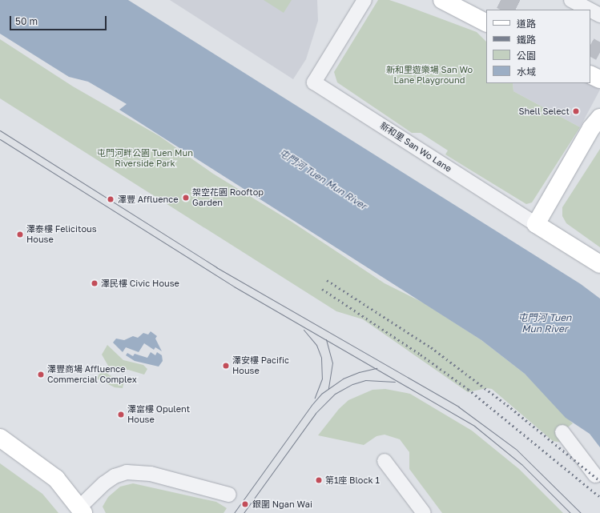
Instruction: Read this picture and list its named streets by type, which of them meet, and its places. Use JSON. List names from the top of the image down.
{
  "streets": {
    "main road": ["新和里 San Wo Lane"]
  },
  "water": ["屯門河 Tuen Mun River"],
  "parks": ["新和里遊樂場 San Wo Lane Playground", "屯門河畔公園 Tuen Mun Riverside Park"],
  "places": [
    "Shell Select",
    "架空花園 Rooftop Garden",
    "澤豐 Affluence",
    "澤泰樓 Felicitous House",
    "澤民樓 Civic House",
    "澤安樓 Pacific House",
    "澤豐商場 Affluence Commercial Complex",
    "澤富樓 Opulent House",
    "第1座 Block 1",
    "銀圍 Ngan Wai"
  ],
  "legend": [
    "道路",
    "鐵路",
    "公園",
    "水域"
  ],
  "scale_bar": "50 m"
}
